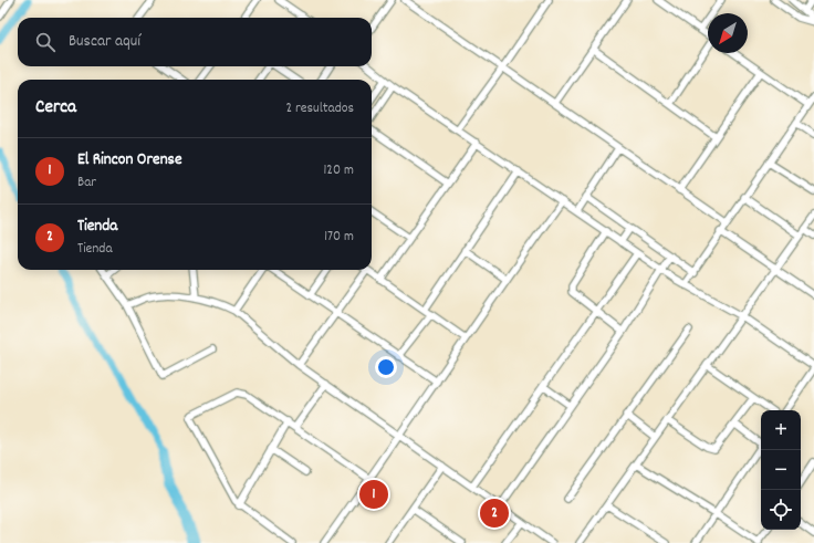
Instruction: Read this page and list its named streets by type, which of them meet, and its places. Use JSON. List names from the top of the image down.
{
  "north": "bottom left",
  "page": {
    "search": "Buscar aquí",
    "heading": ["Cerca", "2 resultados"],
    "list": [
      {
        "mark": "1",
        "name": "El Rincon Orense",
        "note": "Bar",
        "value": "120 m"
      },
      {
        "mark": "2",
        "name": "Tienda",
        "note": "Tienda",
        "value": "170 m"
      }
    ],
    "map_buttons": ["+", "−"],
    "pins": ["1", "2"]
  }
}
